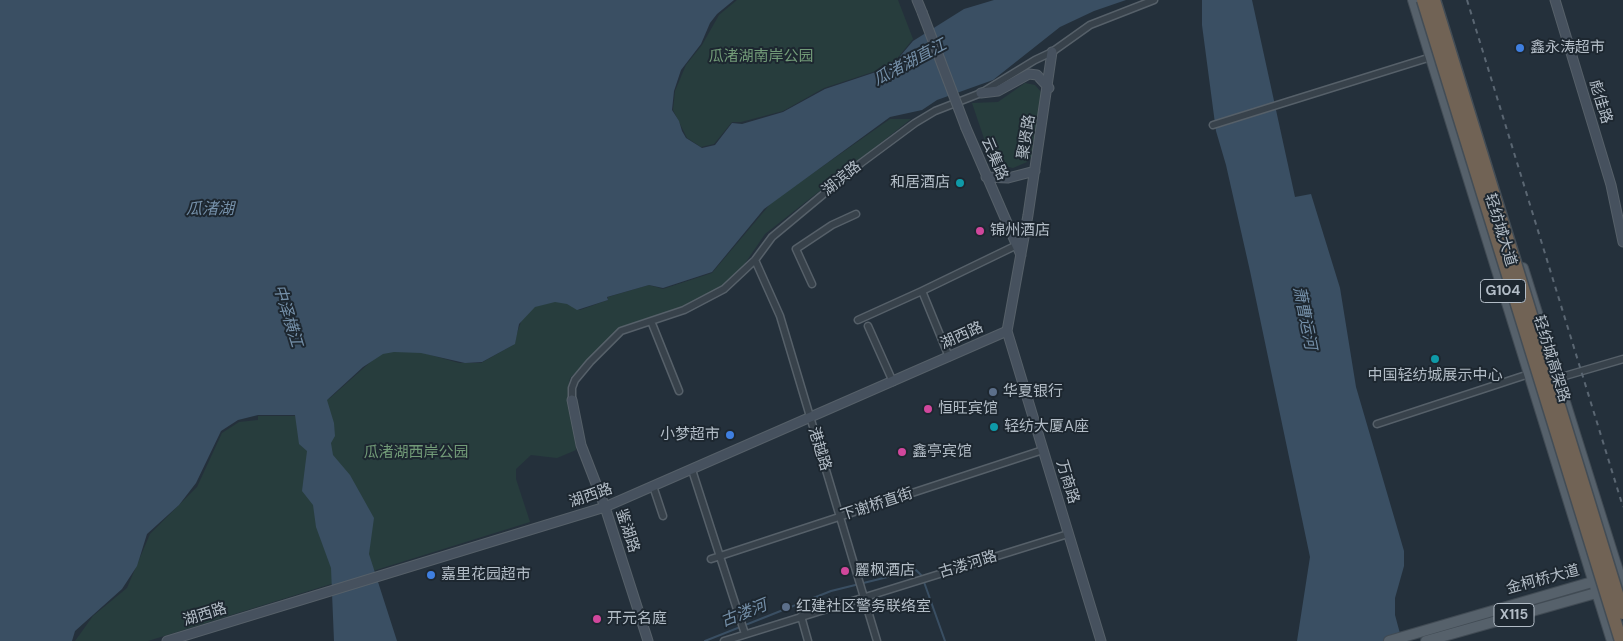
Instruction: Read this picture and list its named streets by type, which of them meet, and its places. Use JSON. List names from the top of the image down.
{
  "streets": {
    "highway": ["轻纺城高架路"],
    "main road": [
      "轻纺城大道",
      "G104",
      "金柯桥大道",
      "X115"
    ],
    "street": [
      "彪佳路",
      "聚贤路",
      "云集路",
      "湖滨路",
      "湖西路",
      "港越路",
      "万商路",
      "下谢桥直街",
      "鉴湖路",
      "古溇河路"
    ]
  },
  "crossings": [
    ["聚贤路", "云集路"],
    ["聚贤路", "湖滨路"],
    ["湖滨路", "港越路"],
    ["湖滨路", "鉴湖路"],
    ["轻纺城大道", "金柯桥大道"],
    ["湖西路", "港越路"],
    ["湖西路", "万商路"],
    ["湖西路", "鉴湖路"],
    ["港越路", "下谢桥直街"],
    ["港越路", "古溇河路"],
    ["万商路", "下谢桥直街"],
    ["万商路", "古溇河路"]
  ],
  "water": [
    "瓜渚湖直江",
    "瓜渚湖",
    "中泽横江",
    "萧曹运河",
    "古溇河"
  ],
  "parks": ["瓜渚湖南岸公园", "瓜渚湖西岸公园"],
  "places": [
    "鑫永涛超市",
    "和居酒店",
    "锦州酒店",
    "中国轻纺城展示中心",
    "华夏银行",
    "恒旺宾馆",
    "轻纺大厦A座",
    "小梦超市",
    "鑫亭宾馆",
    "麗枫酒店",
    "嘉里花园超市",
    "红建社区警务联络室",
    "开元名庭"
  ]
}
